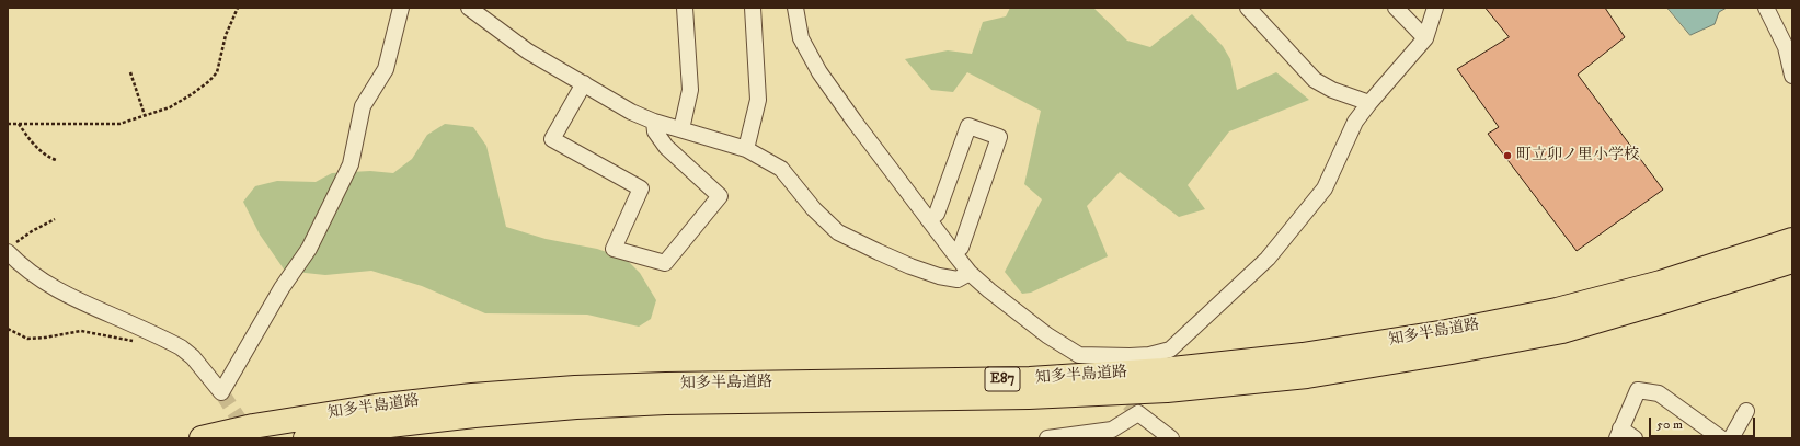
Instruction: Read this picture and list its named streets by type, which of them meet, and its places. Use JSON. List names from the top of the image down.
{
  "streets": {
    "highway": ["知多半島道路", "E87"]
  },
  "places": ["町立卯ノ里小学校"],
  "scale_bar": "50 m"
}
